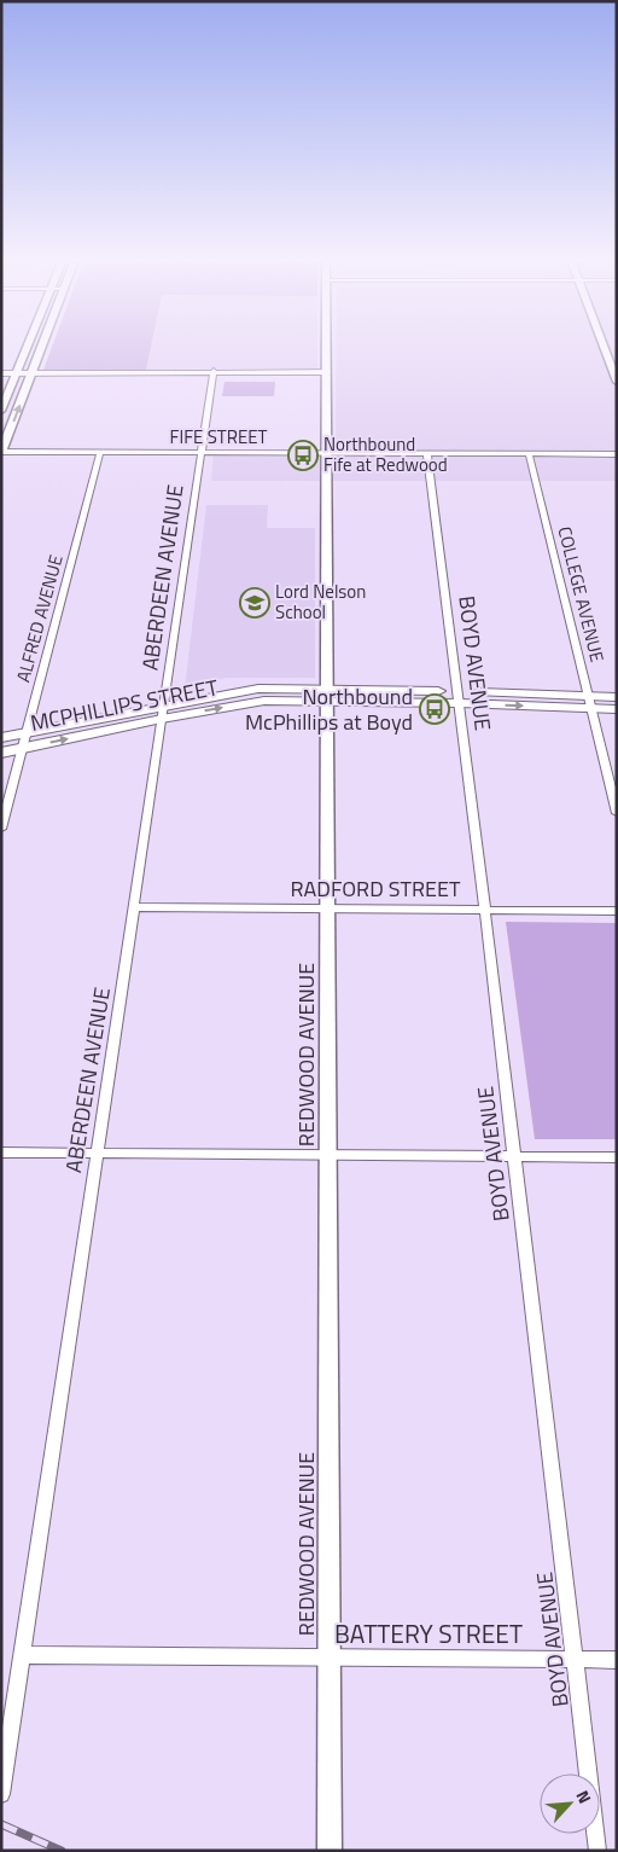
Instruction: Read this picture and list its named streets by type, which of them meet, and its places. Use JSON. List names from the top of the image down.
{
  "streets": {
    "main road": ["MCPHILLIPS STREET"],
    "street": [
      "FIFE STREET",
      "ABERDEEN AVENUE",
      "COLLEGE AVENUE",
      "ALFRED AVENUE",
      "BOYD AVENUE",
      "RADFORD STREET",
      "REDWOOD AVENUE",
      "BATTERY STREET"
    ]
  },
  "crossings": [
    ["FIFE STREET", "ABERDEEN AVENUE"],
    ["FIFE STREET", "COLLEGE AVENUE"],
    ["FIFE STREET", "ALFRED AVENUE"],
    ["FIFE STREET", "BOYD AVENUE"],
    ["FIFE STREET", "REDWOOD AVENUE"],
    ["ABERDEEN AVENUE", "MCPHILLIPS STREET"],
    ["ABERDEEN AVENUE", "RADFORD STREET"],
    ["ABERDEEN AVENUE", "BATTERY STREET"],
    ["COLLEGE AVENUE", "MCPHILLIPS STREET"],
    ["ALFRED AVENUE", "MCPHILLIPS STREET"],
    ["BOYD AVENUE", "MCPHILLIPS STREET"],
    ["BOYD AVENUE", "RADFORD STREET"],
    ["BOYD AVENUE", "BATTERY STREET"],
    ["MCPHILLIPS STREET", "REDWOOD AVENUE"],
    ["RADFORD STREET", "REDWOOD AVENUE"],
    ["REDWOOD AVENUE", "BATTERY STREET"]
  ],
  "places": {
    "bus stop": ["Northbound Fife at Redwood", "Northbound McPhillips at Boyd"],
    "school or university": ["Lord Nelson School"]
  },
  "north": "top right"
}
